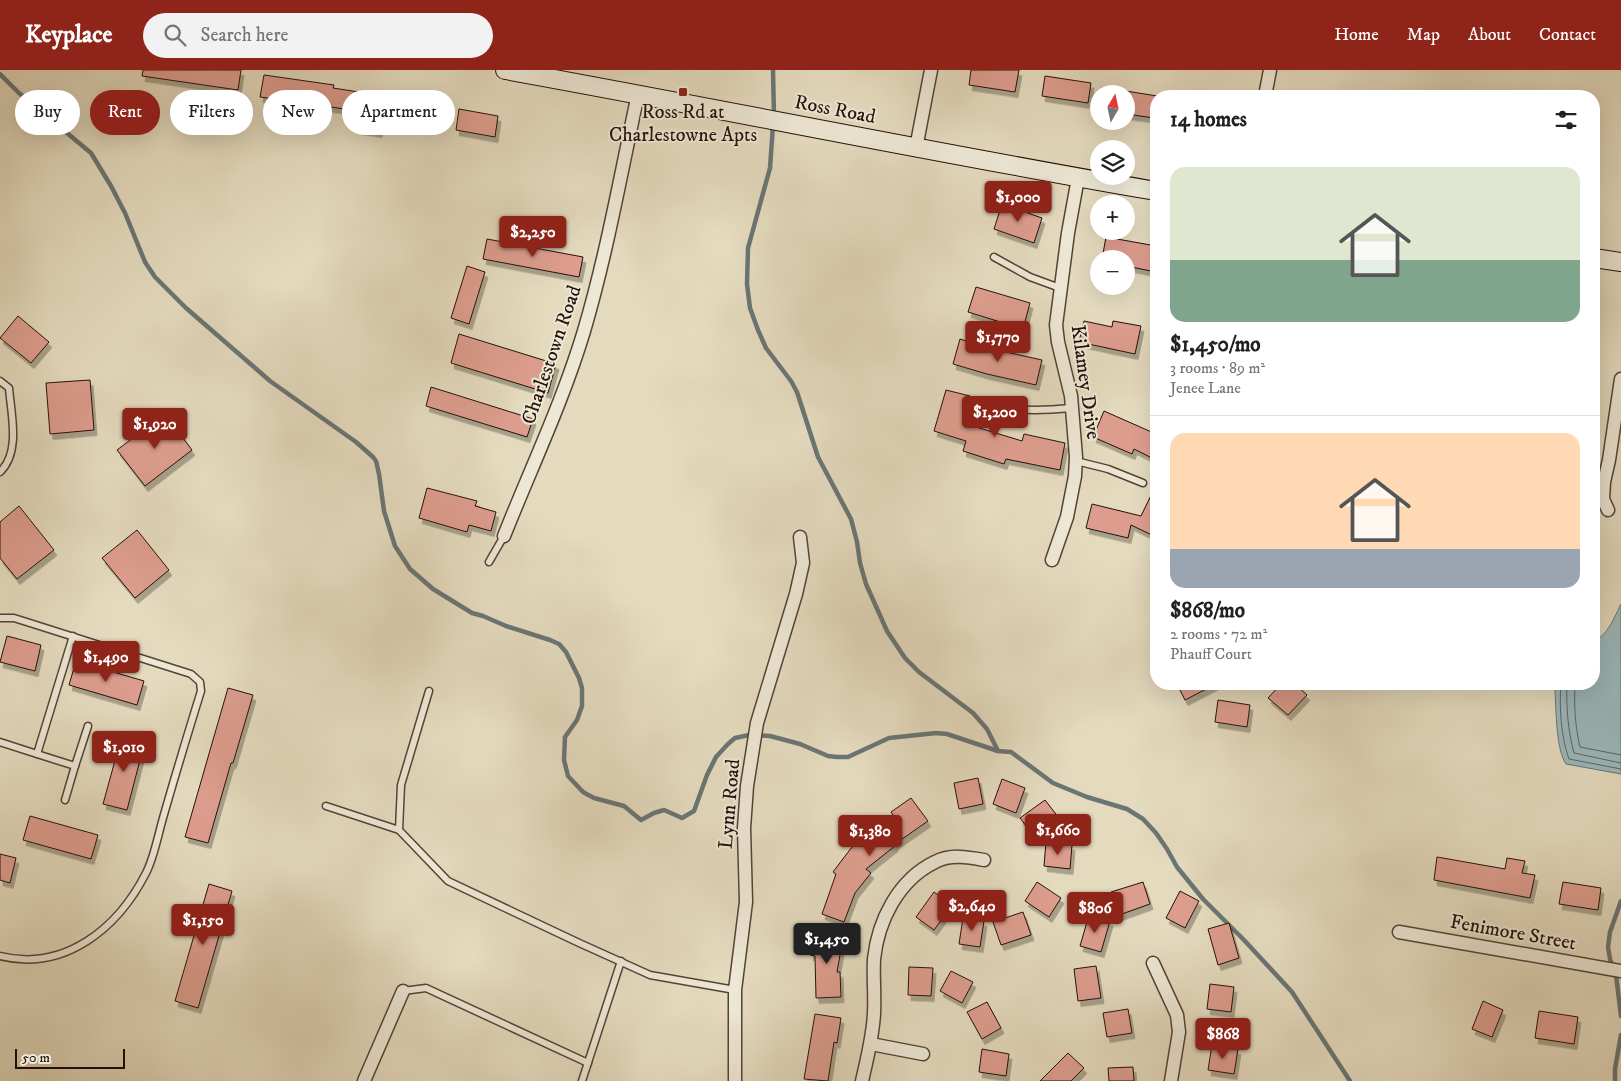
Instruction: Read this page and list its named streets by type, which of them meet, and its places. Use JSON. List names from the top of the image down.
{
  "streets": {
    "street": [
      "Ross Road",
      "Charlestown Road",
      "Kilamey Drive",
      "Lynn Road",
      "Fenimore Street"
    ]
  },
  "crossings": [
    ["Ross Road", "Charlestown Road"],
    ["Ross Road", "Kilamey Drive"]
  ],
  "places": {
    "transit": ["Ross Rd at Charlestowne Apts"]
  },
  "scale_bar": "50 m",
  "north": "top",
  "page": {
    "header": "Keyplace",
    "search": "Search here",
    "nav": [
      "Home",
      "Map",
      "About",
      "Contact"
    ],
    "map_buttons": ["+", "−"],
    "chip": [
      "Buy",
      "Rent",
      "Filters",
      "New",
      "Apartment"
    ],
    "heading": "14 homes",
    "list": [
      {
        "name": "$1,450/mo",
        "note": "3 rooms · 89 m² · Jenee Lane"
      },
      {
        "name": "$868/mo",
        "note": "2 rooms · 72 m² · Phauff Court"
      }
    ],
    "price": [
      "$1,000",
      "$2,250",
      "$1,770",
      "$1,200",
      "$1,920",
      "$1,490",
      "$1,010",
      "$1,660",
      "$1,380",
      "$2,640",
      "$806",
      "$1,150",
      "$1,450",
      "$868"
    ],
    "scale": "50 m"
  }
}
